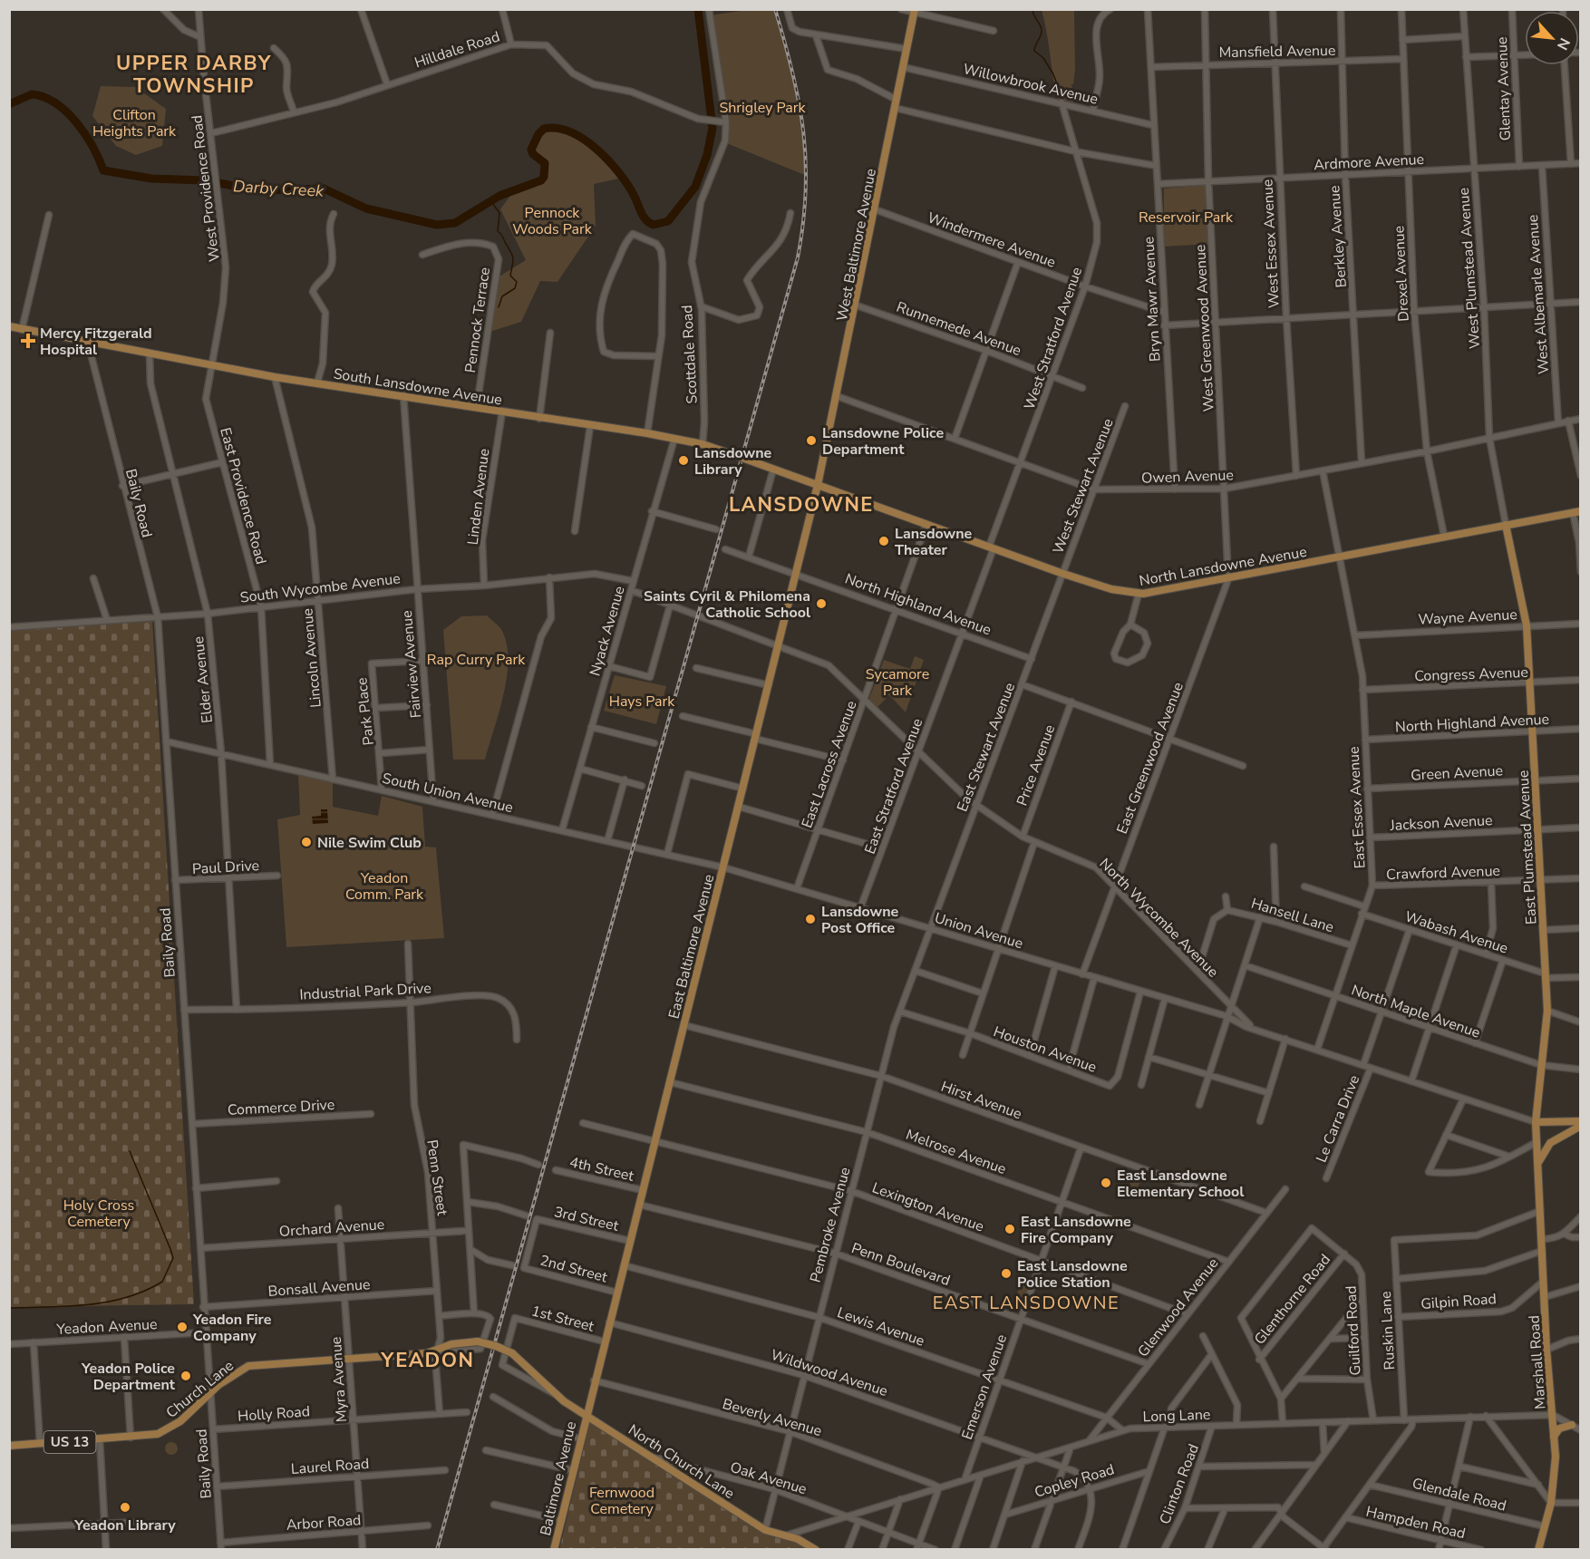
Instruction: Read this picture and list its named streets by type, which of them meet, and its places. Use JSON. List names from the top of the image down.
{
  "streets": {
    "main road": [
      "West Baltimore Avenue",
      "South Lansdowne Avenue",
      "North Lansdowne Avenue",
      "East Plumstead Avenue",
      "East Baltimore Avenue",
      "Marshall Road",
      "Church Lane",
      "US 13",
      "North Church Lane",
      "Baltimore Avenue"
    ],
    "street": [
      "Hilldale Road",
      "Mansfield Avenue",
      "Willowbrook Avenue",
      "Glentay Avenue",
      "Ardmore Avenue",
      "West Providence Road",
      "Berkley Avenue",
      "Windermere Avenue",
      "West Essex Avenue",
      "West Plumstead Avenue",
      "Drexel Avenue",
      "West Albemarle Avenue",
      "Bryn Mawr Avenue",
      "Pennock Terrace",
      "Runnemede Avenue",
      "West Greenwood Avenue",
      "West Stratford Avenue",
      "Scottdale Road",
      "Owen Avenue",
      "West Stewart Avenue",
      "East Providence Road",
      "Linden Avenue",
      "Baily Road",
      "South Wycombe Avenue",
      "North Highland Avenue",
      "Wayne Avenue",
      "Nyack Avenue",
      "Lincoln Avenue",
      "Fairview Avenue",
      "Congress Avenue",
      "Elder Avenue",
      "Park Place",
      "East Stewart Avenue",
      "East Greenwood Avenue",
      "East Lacross Avenue",
      "Price Avenue",
      "Green Avenue",
      "East Stratford Avenue",
      "South Union Avenue",
      "East Essex Avenue",
      "Jackson Avenue",
      "Paul Drive",
      "Crawford Avenue",
      "Hansell Lane",
      "North Wycombe Avenue",
      "Union Avenue",
      "Wabash Avenue",
      "Industrial Park Drive",
      "North Maple Avenue",
      "Houston Avenue",
      "Hirst Avenue",
      "Commerce Drive",
      "Le Carra Drive",
      "Melrose Avenue",
      "4th Street",
      "Penn Street",
      "Lexington Avenue",
      "3rd Street",
      "Pembroke Avenue",
      "Orchard Avenue",
      "Penn Boulevard",
      "2nd Street",
      "Bonsall Avenue",
      "Glenthorne Road",
      "Gilpin Road",
      "Glenwood Avenue",
      "1st Street",
      "Yeadon Avenue",
      "Lewis Avenue",
      "Guilford Road",
      "Ruskin Lane",
      "Wildwood Avenue",
      "Myra Avenue",
      "Emerson Avenue",
      "Holly Road",
      "Long Lane",
      "Beverly Avenue",
      "Laurel Road",
      "Oak Avenue",
      "Copley Road",
      "Clinton Road",
      "Glendale Road",
      "Arbor Road",
      "Hampden Road"
    ]
  },
  "crossings": [
    ["Hilldale Road", "West Providence Road"],
    ["Hilldale Road", "Scottdale Road"],
    ["Mansfield Avenue", "Berkley Avenue"],
    ["Mansfield Avenue", "West Essex Avenue"],
    ["Mansfield Avenue", "Drexel Avenue"],
    ["Mansfield Avenue", "Bryn Mawr Avenue"],
    ["Mansfield Avenue", "West Greenwood Avenue"],
    ["Willowbrook Avenue", "West Baltimore Avenue"],
    ["Willowbrook Avenue", "Bryn Mawr Avenue"],
    ["Willowbrook Avenue", "West Stratford Avenue"],
    ["Glentay Avenue", "Ardmore Avenue"],
    ["Ardmore Avenue", "Berkley Avenue"],
    ["Ardmore Avenue", "West Essex Avenue"],
    ["Ardmore Avenue", "West Plumstead Avenue"],
    ["Ardmore Avenue", "Drexel Avenue"],
    ["Ardmore Avenue", "West Albemarle Avenue"],
    ["Ardmore Avenue", "Bryn Mawr Avenue"],
    ["Ardmore Avenue", "West Greenwood Avenue"],
    ["West Providence Road", "South Lansdowne Avenue"],
    ["West Providence Road", "East Providence Road"],
    ["Berkley Avenue", "Owen Avenue"],
    ["Windermere Avenue", "West Baltimore Avenue"],
    ["Windermere Avenue", "Bryn Mawr Avenue"],
    ["Windermere Avenue", "West Stratford Avenue"],
    ["West Essex Avenue", "Owen Avenue"],
    ["West Baltimore Avenue", "Runnemede Avenue"],
    ["West Baltimore Avenue", "South Lansdowne Avenue"],
    ["West Baltimore Avenue", "Owen Avenue"],
    ["West Baltimore Avenue", "North Lansdowne Avenue"],
    ["West Baltimore Avenue", "East Baltimore Avenue"],
    ["West Plumstead Avenue", "Owen Avenue"],
    ["West Plumstead Avenue", "North Lansdowne Avenue"],
    ["West Plumstead Avenue", "East Plumstead Avenue"],
    ["Drexel Avenue", "Owen Avenue"],
    ["Drexel Avenue", "North Lansdowne Avenue"],
    ["West Albemarle Avenue", "Owen Avenue"],
    ["Bryn Mawr Avenue", "Owen Avenue"],
    ["Pennock Terrace", "South Lansdowne Avenue"],
    ["Runnemede Avenue", "West Stratford Avenue"],
    ["West Greenwood Avenue", "Owen Avenue"],
    ["West Greenwood Avenue", "North Lansdowne Avenue"],
    ["West Greenwood Avenue", "East Greenwood Avenue"],
    ["West Stratford Avenue", "Owen Avenue"],
    ["West Stratford Avenue", "North Lansdowne Avenue"],
    ["West Stratford Avenue", "East Stratford Avenue"],
    ["Scottdale Road", "South Lansdowne Avenue"],
    ["South Lansdowne Avenue", "East Providence Road"],
    ["South Lansdowne Avenue", "Linden Avenue"],
    ["South Lansdowne Avenue", "Baily Road"],
    ["South Lansdowne Avenue", "North Lansdowne Avenue"],
    ["South Lansdowne Avenue", "Nyack Avenue"],
    ["South Lansdowne Avenue", "Lincoln Avenue"],
    ["South Lansdowne Avenue", "Fairview Avenue"],
    ["South Lansdowne Avenue", "Elder Avenue"],
    ["South Lansdowne Avenue", "East Baltimore Avenue"],
    ["Owen Avenue", "West Stewart Avenue"],
    ["West Stewart Avenue", "North Lansdowne Avenue"],
    ["West Stewart Avenue", "East Stewart Avenue"],
    ["East Providence Road", "South Wycombe Avenue"],
    ["East Providence Road", "South Union Avenue"],
    ["Linden Avenue", "South Wycombe Avenue"],
    ["Baily Road", "South Wycombe Avenue"],
    ["Baily Road", "South Union Avenue"],
    ["Baily Road", "Paul Drive"],
    ["Baily Road", "Industrial Park Drive"],
    ["Baily Road", "Commerce Drive"],
    ["Baily Road", "Orchard Avenue"],
    ["Baily Road", "Bonsall Avenue"],
    ["Baily Road", "Yeadon Avenue"],
    ["Baily Road", "Church Lane"],
    ["Baily Road", "Holly Road"],
    ["Baily Road", "Laurel Road"],
    ["Baily Road", "Arbor Road"],
    ["North Lansdowne Avenue", "East Stewart Avenue"],
    ["North Lansdowne Avenue", "East Greenwood Avenue"],
    ["North Lansdowne Avenue", "East Lacross Avenue"],
    ["North Lansdowne Avenue", "East Stratford Avenue"],
    ["North Lansdowne Avenue", "East Essex Avenue"],
    ["North Lansdowne Avenue", "East Plumstead Avenue"],
    ["North Lansdowne Avenue", "East Baltimore Avenue"],
    ["South Wycombe Avenue", "Nyack Avenue"],
    ["South Wycombe Avenue", "Lincoln Avenue"],
    ["South Wycombe Avenue", "Fairview Avenue"],
    ["South Wycombe Avenue", "Elder Avenue"],
    ["North Highland Avenue", "East Stewart Avenue"],
    ["North Highland Avenue", "East Lacross Avenue"],
    ["North Highland Avenue", "East Stratford Avenue"],
    ["North Highland Avenue", "East Essex Avenue"],
    ["North Highland Avenue", "East Plumstead Avenue"],
    ["North Highland Avenue", "East Baltimore Avenue"],
    ["Wayne Avenue", "East Essex Avenue"],
    ["Wayne Avenue", "East Plumstead Avenue"],
    ["Nyack Avenue", "South Union Avenue"],
    ["Lincoln Avenue", "South Union Avenue"],
    ["Fairview Avenue", "Park Place"],
    ["Fairview Avenue", "South Union Avenue"],
    ["Congress Avenue", "East Essex Avenue"],
    ["Congress Avenue", "East Plumstead Avenue"],
    ["Elder Avenue", "South Union Avenue"],
    ["Elder Avenue", "Paul Drive"],
    ["Elder Avenue", "Industrial Park Drive"],
    ["Park Place", "South Union Avenue"],
    ["East Stewart Avenue", "North Wycombe Avenue"],
    ["East Stewart Avenue", "Union Avenue"],
    ["East Stewart Avenue", "Pembroke Avenue"],
    ["East Greenwood Avenue", "North Wycombe Avenue"],
    ["East Greenwood Avenue", "Union Avenue"],
    ["East Lacross Avenue", "North Wycombe Avenue"],
    ["East Lacross Avenue", "Union Avenue"],
    ["Price Avenue", "North Wycombe Avenue"],
    ["Green Avenue", "East Essex Avenue"],
    ["Green Avenue", "East Plumstead Avenue"],
    ["East Stratford Avenue", "North Wycombe Avenue"],
    ["East Stratford Avenue", "Union Avenue"],
    ["South Union Avenue", "Union Avenue"],
    ["South Union Avenue", "East Baltimore Avenue"],
    ["East Essex Avenue", "Jackson Avenue"],
    ["East Essex Avenue", "Crawford Avenue"],
    ["East Essex Avenue", "Hansell Lane"],
    ["East Essex Avenue", "North Wycombe Avenue"],
    ["East Essex Avenue", "Wabash Avenue"],
    ["East Essex Avenue", "North Maple Avenue"],
    ["Jackson Avenue", "East Plumstead Avenue"],
    ["East Plumstead Avenue", "Crawford Avenue"],
    ["East Plumstead Avenue", "North Wycombe Avenue"],
    ["East Plumstead Avenue", "Wabash Avenue"],
    ["East Plumstead Avenue", "North Maple Avenue"],
    ["East Plumstead Avenue", "Marshall Road"],
    ["North Wycombe Avenue", "Union Avenue"],
    ["North Wycombe Avenue", "East Baltimore Avenue"],
    ["North Wycombe Avenue", "Le Carra Drive"],
    ["Union Avenue", "East Baltimore Avenue"],
    ["Union Avenue", "Houston Avenue"],
    ["Union Avenue", "Pembroke Avenue"],
    ["East Baltimore Avenue", "Hirst Avenue"],
    ["East Baltimore Avenue", "Melrose Avenue"],
    ["East Baltimore Avenue", "4th Street"],
    ["East Baltimore Avenue", "Lexington Avenue"],
    ["East Baltimore Avenue", "3rd Street"],
    ["East Baltimore Avenue", "Penn Boulevard"],
    ["East Baltimore Avenue", "2nd Street"],
    ["East Baltimore Avenue", "1st Street"],
    ["East Baltimore Avenue", "Lewis Avenue"],
    ["East Baltimore Avenue", "Wildwood Avenue"],
    ["East Baltimore Avenue", "Beverly Avenue"],
    ["East Baltimore Avenue", "US 13"],
    ["East Baltimore Avenue", "North Church Lane"],
    ["East Baltimore Avenue", "Baltimore Avenue"],
    ["Industrial Park Drive", "Penn Street"],
    ["Houston Avenue", "Pembroke Avenue"],
    ["Hirst Avenue", "Pembroke Avenue"],
    ["Hirst Avenue", "Glenwood Avenue"],
    ["Hirst Avenue", "Emerson Avenue"],
    ["Melrose Avenue", "Pembroke Avenue"],
    ["Melrose Avenue", "Glenwood Avenue"],
    ["Melrose Avenue", "Emerson Avenue"],
    ["Penn Street", "Orchard Avenue"],
    ["Penn Street", "Bonsall Avenue"],
    ["Penn Street", "Church Lane"],
    ["Penn Street", "Holly Road"],
    ["Lexington Avenue", "Pembroke Avenue"],
    ["Lexington Avenue", "Glenwood Avenue"],
    ["Lexington Avenue", "Emerson Avenue"],
    ["3rd Street", "2nd Street"],
    ["Pembroke Avenue", "Penn Boulevard"],
    ["Pembroke Avenue", "Lewis Avenue"],
    ["Pembroke Avenue", "Wildwood Avenue"],
    ["Pembroke Avenue", "Beverly Avenue"],
    ["Pembroke Avenue", "North Church Lane"],
    ["Pembroke Avenue", "Oak Avenue"],
    ["Orchard Avenue", "Myra Avenue"],
    ["Penn Boulevard", "Glenwood Avenue"],
    ["Penn Boulevard", "Emerson Avenue"],
    ["Bonsall Avenue", "Myra Avenue"],
    ["Glenthorne Road", "Guilford Road"],
    ["Gilpin Road", "Ruskin Lane"],
    ["Gilpin Road", "Marshall Road"],
    ["Glenwood Avenue", "Lewis Avenue"],
    ["Glenwood Avenue", "Long Lane"],
    ["1st Street", "Church Lane"],
    ["1st Street", "US 13"],
    ["Lewis Avenue", "Emerson Avenue"],
    ["Lewis Avenue", "Long Lane"],
    ["Guilford Road", "Long Lane"],
    ["Ruskin Lane", "Marshall Road"],
    ["Ruskin Lane", "Long Lane"],
    ["Marshall Road", "Long Lane"],
    ["Marshall Road", "Glendale Road"],
    ["Wildwood Avenue", "Emerson Avenue"],
    ["Wildwood Avenue", "Long Lane"],
    ["Wildwood Avenue", "Copley Road"],
    ["Myra Avenue", "Church Lane"],
    ["Myra Avenue", "Holly Road"],
    ["Myra Avenue", "Laurel Road"],
    ["Myra Avenue", "Arbor Road"],
    ["Emerson Avenue", "Long Lane"],
    ["Church Lane", "US 13"],
    ["Long Lane", "Beverly Avenue"],
    ["Long Lane", "Oak Avenue"],
    ["Long Lane", "Clinton Road"],
    ["US 13", "North Church Lane"],
    ["US 13", "Baltimore Avenue"],
    ["North Church Lane", "Oak Avenue"],
    ["North Church Lane", "Baltimore Avenue"]
  ],
  "districts": [
    "UPPER DARBY TOWNSHIP",
    "LANSDOWNE",
    "EAST LANSDOWNE",
    "YEADON"
  ],
  "water": ["Darby Creek"],
  "parks": [
    "Shrigley Park",
    "Clifton Heights Park",
    "Pennock Woods Park",
    "Reservoir Park",
    "Rap Curry Park",
    "Sycamore Park",
    "Hays Park",
    "Yeadon Comm. Park",
    "Holy Cross Cemetery",
    "Fernwood Cemetery"
  ],
  "places": {
    "health": ["Mercy Fitzgerald Hospital"],
    "other": [
      "Lansdowne Police Department",
      "Lansdowne Library",
      "Lansdowne Theater",
      "Saints Cyril & Philomena Catholic School",
      "Nile Swim Club",
      "Lansdowne Post Office",
      "East Lansdowne Elementary School",
      "East Lansdowne Fire Company",
      "East Lansdowne Police Station",
      "Yeadon Fire Company",
      "Yeadon Police Department",
      "Yeadon Library"
    ]
  },
  "north": "bottom right"
}
